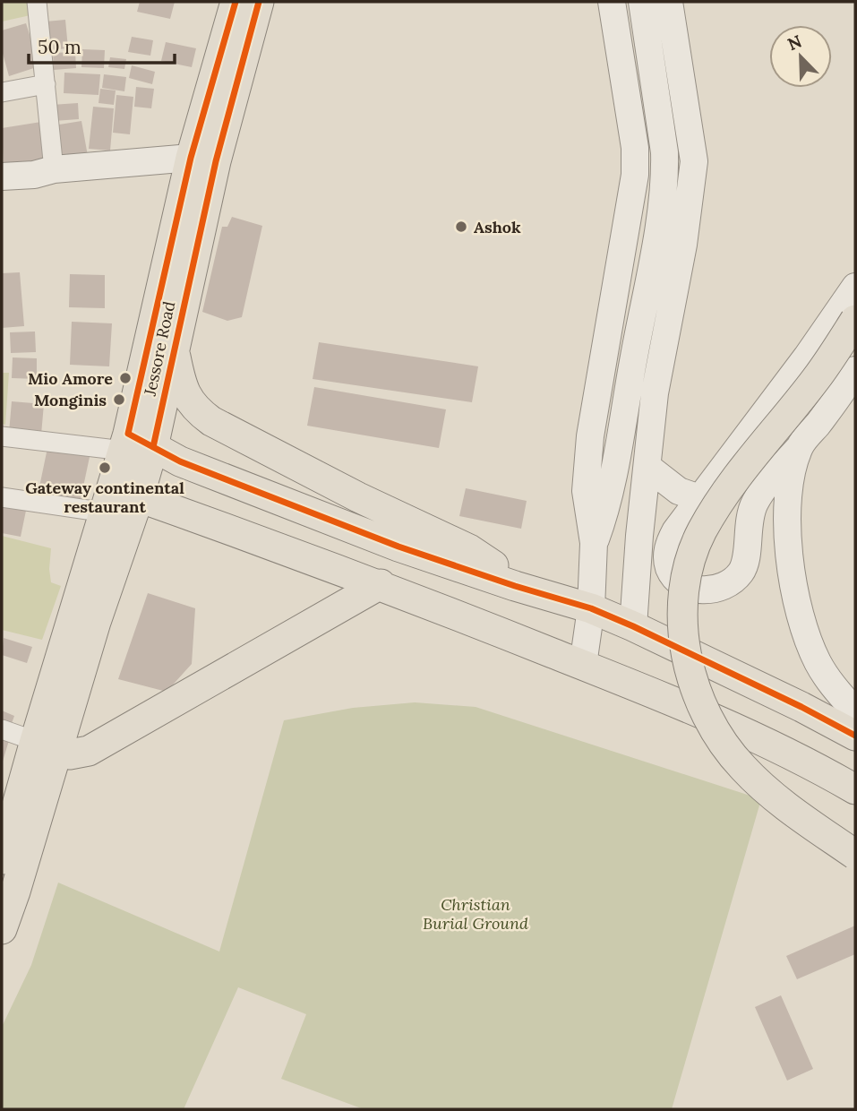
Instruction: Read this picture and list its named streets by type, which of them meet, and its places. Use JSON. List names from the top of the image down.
{
  "streets": {
    "main road": ["Jessore Road"]
  },
  "parks": ["Christian Burial Ground"],
  "places": [
    "Ashok",
    "Mio Amore",
    "Monginis",
    "Gateway continental restaurant"
  ],
  "scale_bar": "50 m",
  "north": "top left"
}
